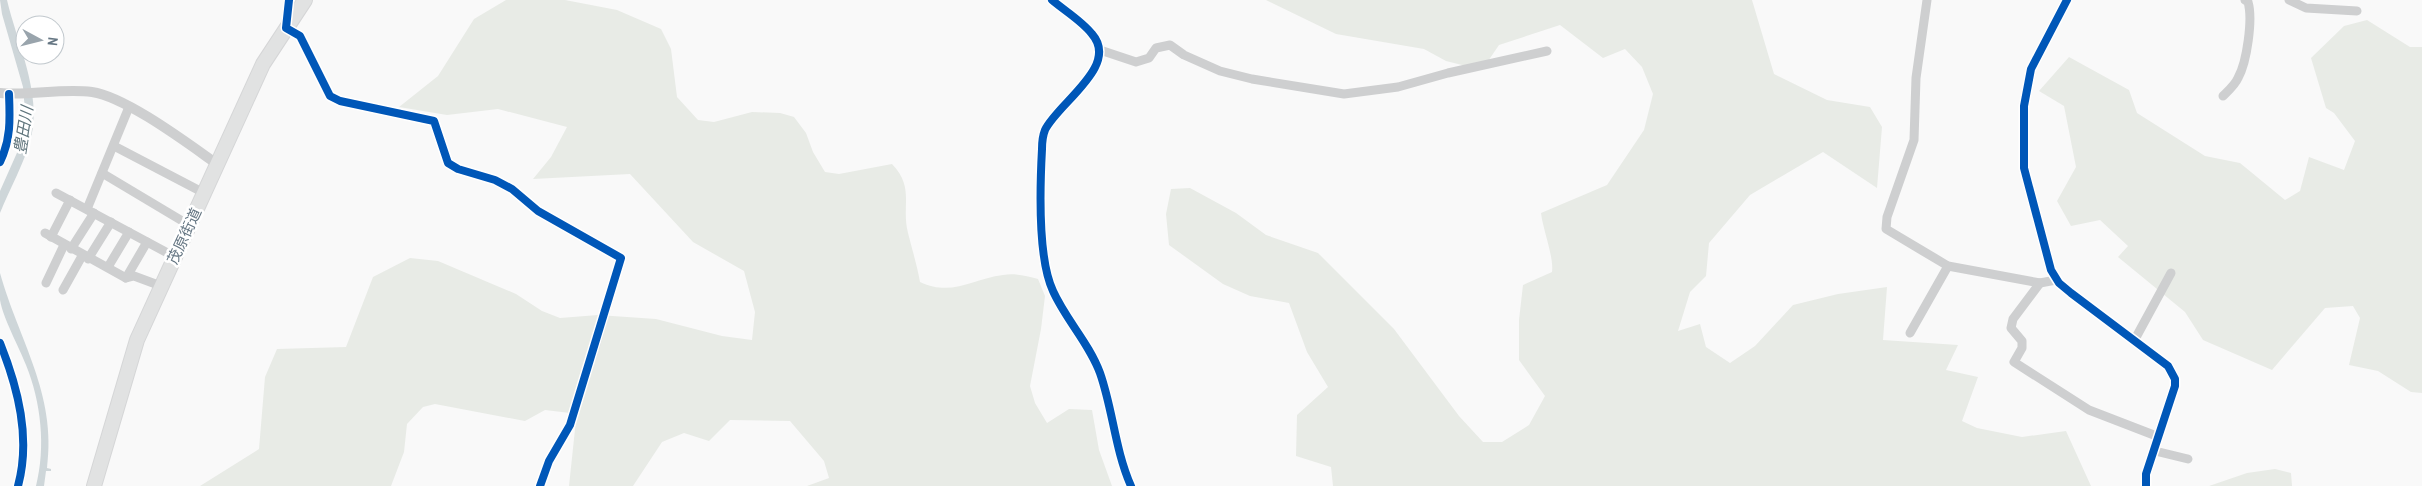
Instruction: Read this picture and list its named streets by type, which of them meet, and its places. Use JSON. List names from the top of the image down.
{
  "streets": {
    "main road": ["茂原街道"]
  },
  "water": ["豊田川"],
  "north": "right"
}
